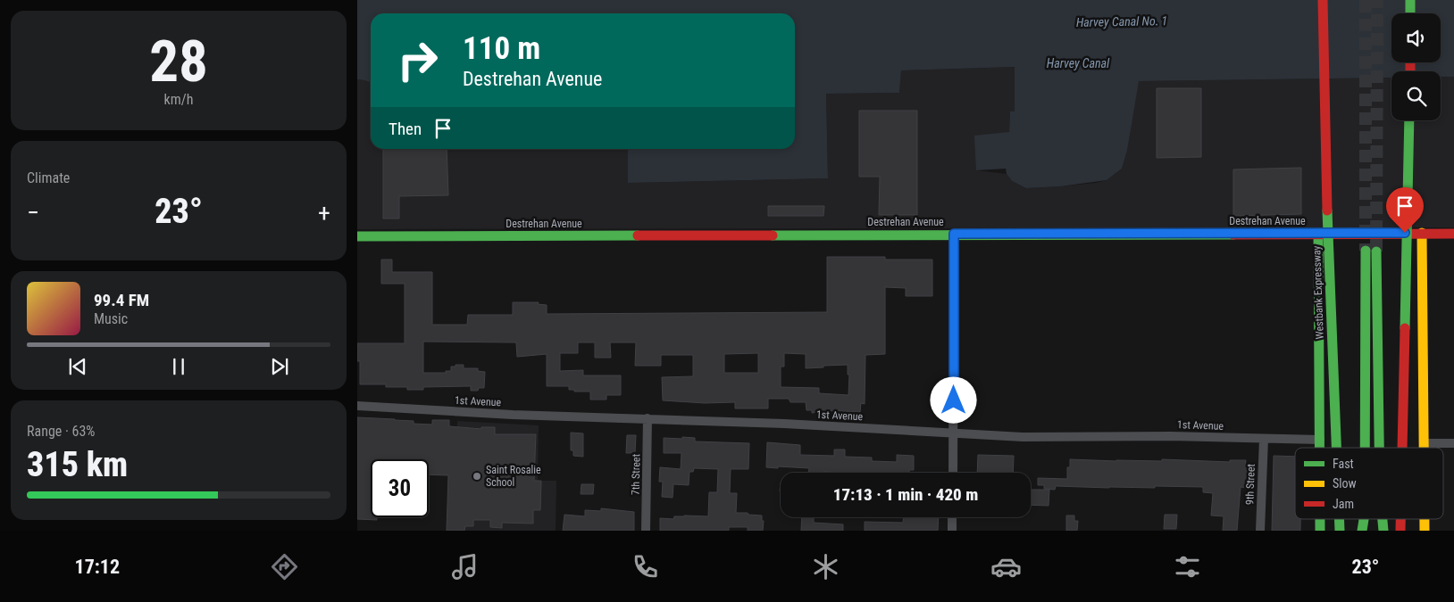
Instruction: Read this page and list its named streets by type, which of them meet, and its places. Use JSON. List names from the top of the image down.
{
  "streets": {
    "main road": ["Destrehan Avenue", "Westbank Expressway"],
    "street": ["1st Avenue", "7th Street", "9th Street"]
  },
  "crossings": [
    ["Destrehan Avenue", "Westbank Expressway"],
    ["Westbank Expressway", "1st Avenue"],
    ["1st Avenue", "7th Street"],
    ["1st Avenue", "9th Street"]
  ],
  "water": ["Harvey Canal No. 1", "Harvey Canal"],
  "places": ["Saint Rosalie School"],
  "legend": ["Fast", "Slow", "Jam"],
  "page": {
    "tile": [
      ["28", "km/h"],
      "Climate",
      ["Range · 63%", "315 km"]
    ],
    "turn": ["110 m", "Destrehan Avenue"],
    "then": "Then",
    "heat": ["−", "23°", "+"],
    "song": ["99.4 FM", "Music"],
    "limit": "30",
    "trip": "17:13 · 1 min · 420 m",
    "tabs": ["17:12", "23°"]
  }
}
